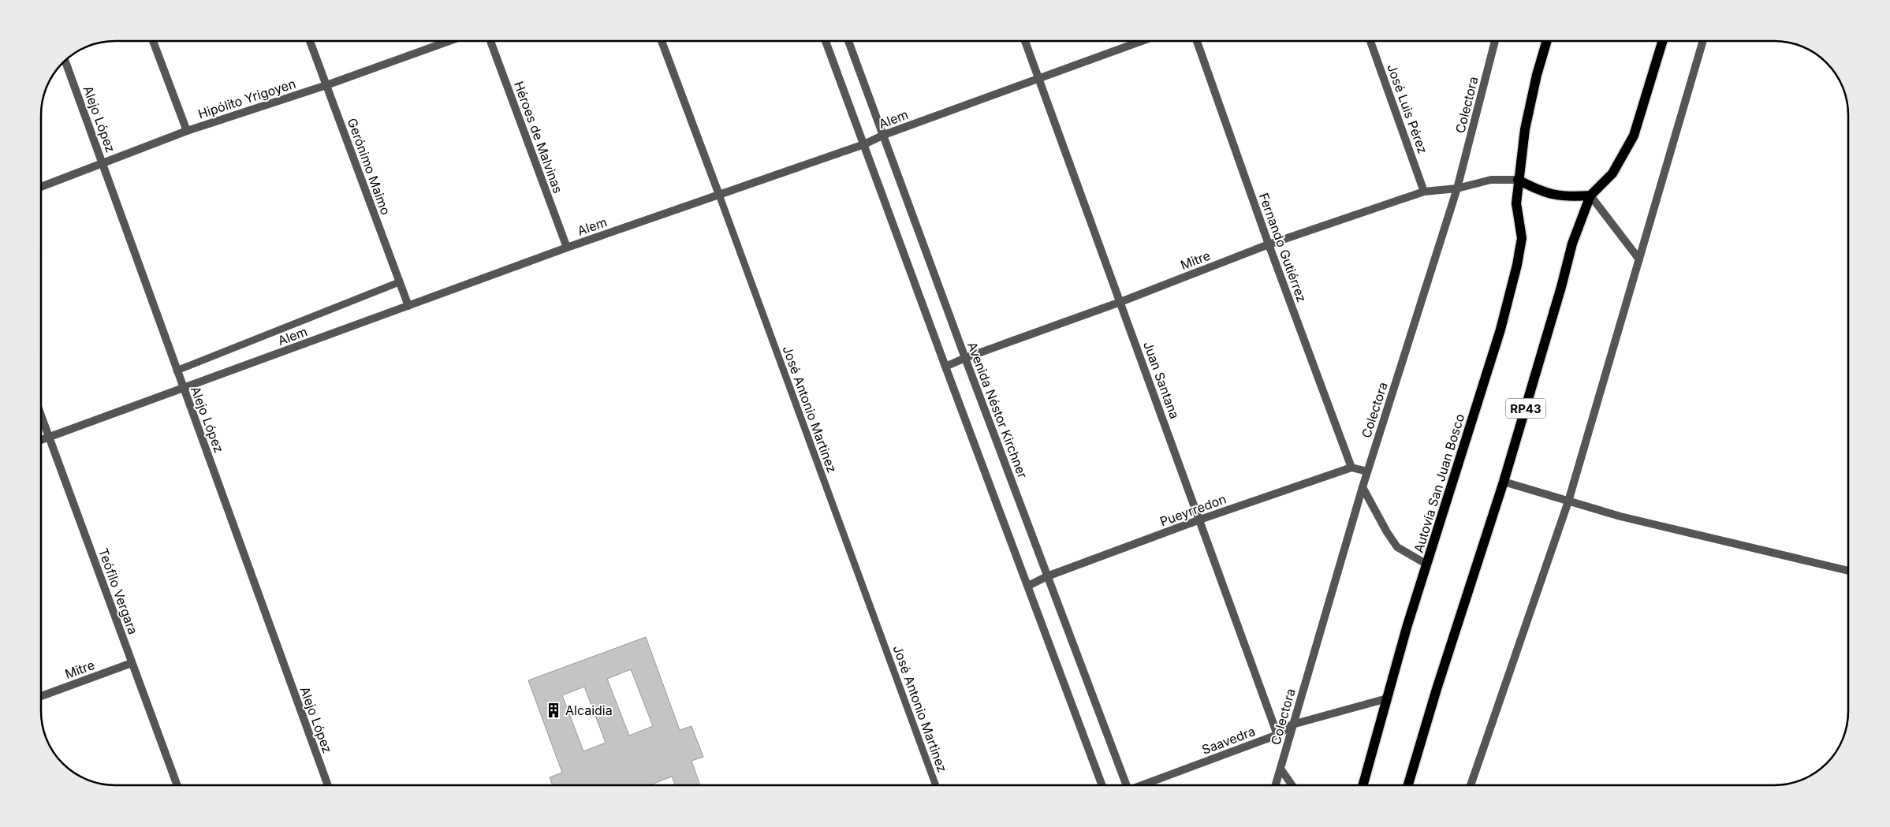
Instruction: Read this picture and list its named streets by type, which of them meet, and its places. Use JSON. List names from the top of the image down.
{
  "streets": {
    "main road": ["RP43", "Autovía San Juan Bosco"],
    "street": [
      "Hipólito Yrigoyen",
      "Colectora",
      "José Luis Pérez",
      "Alejo López",
      "Alem",
      "Héroes de Malvinas",
      "Gerónimo Maimo",
      "Fernando Gutiérrez",
      "Mitre",
      "Juan Santana",
      "José Antonio Martinez",
      "Avenida Néstor Kirchner",
      "Pueyrredon",
      "Teófilo Vergara",
      "Saavedra"
    ]
  },
  "crossings": [
    ["Hipólito Yrigoyen", "Alejo López"],
    ["Hipólito Yrigoyen", "Gerónimo Maimo"],
    ["Colectora", "Mitre"],
    ["Colectora", "Saavedra"],
    ["José Luis Pérez", "Mitre"],
    ["Alejo López", "Alem"],
    ["Alem", "Héroes de Malvinas"],
    ["Alem", "Gerónimo Maimo"],
    ["Alem", "Juan Santana"],
    ["Alem", "José Antonio Martinez"],
    ["Alem", "Avenida Néstor Kirchner"],
    ["Alem", "Teófilo Vergara"],
    ["Fernando Gutiérrez", "Mitre"],
    ["Fernando Gutiérrez", "Pueyrredon"],
    ["Mitre", "Juan Santana"],
    ["Mitre", "Avenida Néstor Kirchner"],
    ["Mitre", "Autovía San Juan Bosco"],
    ["Mitre", "Teófilo Vergara"],
    ["Juan Santana", "Pueyrredon"],
    ["Juan Santana", "Saavedra"],
    ["Avenida Néstor Kirchner", "Pueyrredon"],
    ["Autovía San Juan Bosco", "Saavedra"]
  ],
  "places": {
    "building": ["Alcaidia"]
  }
}
